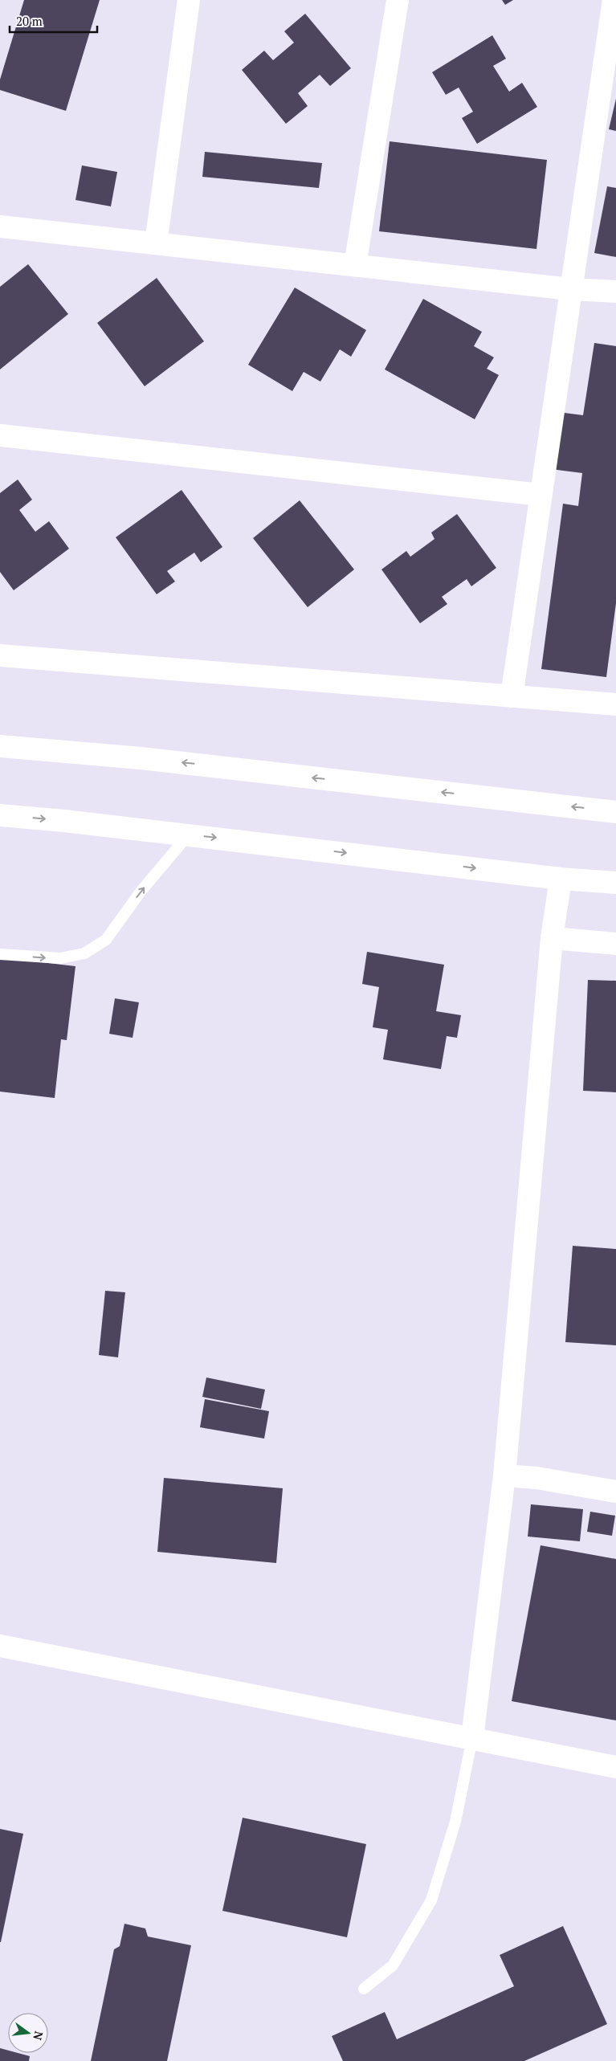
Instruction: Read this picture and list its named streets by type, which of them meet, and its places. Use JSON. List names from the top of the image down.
{
  "scale_bar": "20 m",
  "north": "right"
}
